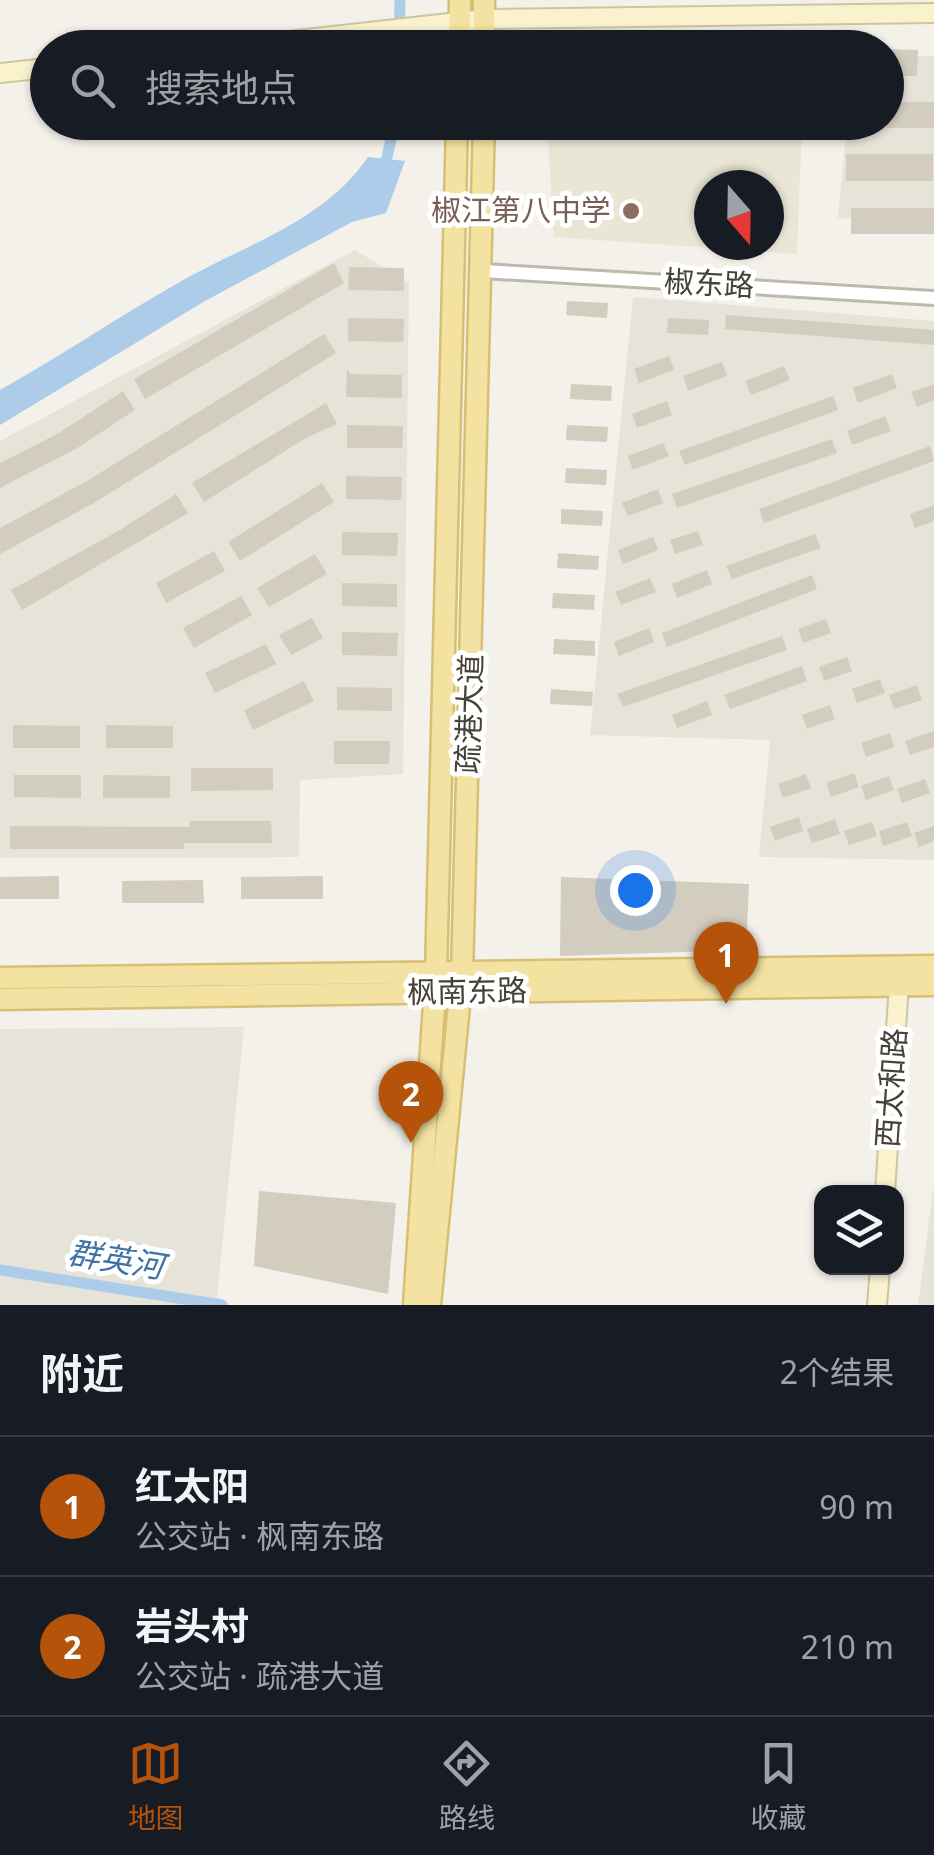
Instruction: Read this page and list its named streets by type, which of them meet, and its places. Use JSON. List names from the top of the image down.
{
  "streets": {
    "main road": ["疏港大道", "枫南东路", "西太和路"],
    "street": ["椒东路"]
  },
  "crossings": [
    ["椒东路", "疏港大道"],
    ["疏港大道", "枫南东路"],
    ["枫南东路", "西太和路"]
  ],
  "water": ["群英河"],
  "places": ["椒江第八中学"],
  "north": "bottom",
  "page": {
    "search": "搜索地点",
    "pins": ["1", "2"],
    "heading": ["附近", "2个结果"],
    "list": [
      {
        "mark": "1",
        "name": "红太阳",
        "note": "公交站 · 枫南东路",
        "value": "90 m"
      },
      {
        "mark": "2",
        "name": "岩头村",
        "note": "公交站 · 疏港大道",
        "value": "210 m"
      }
    ],
    "nav": ["地图", "路线", "收藏"]
  }
}
